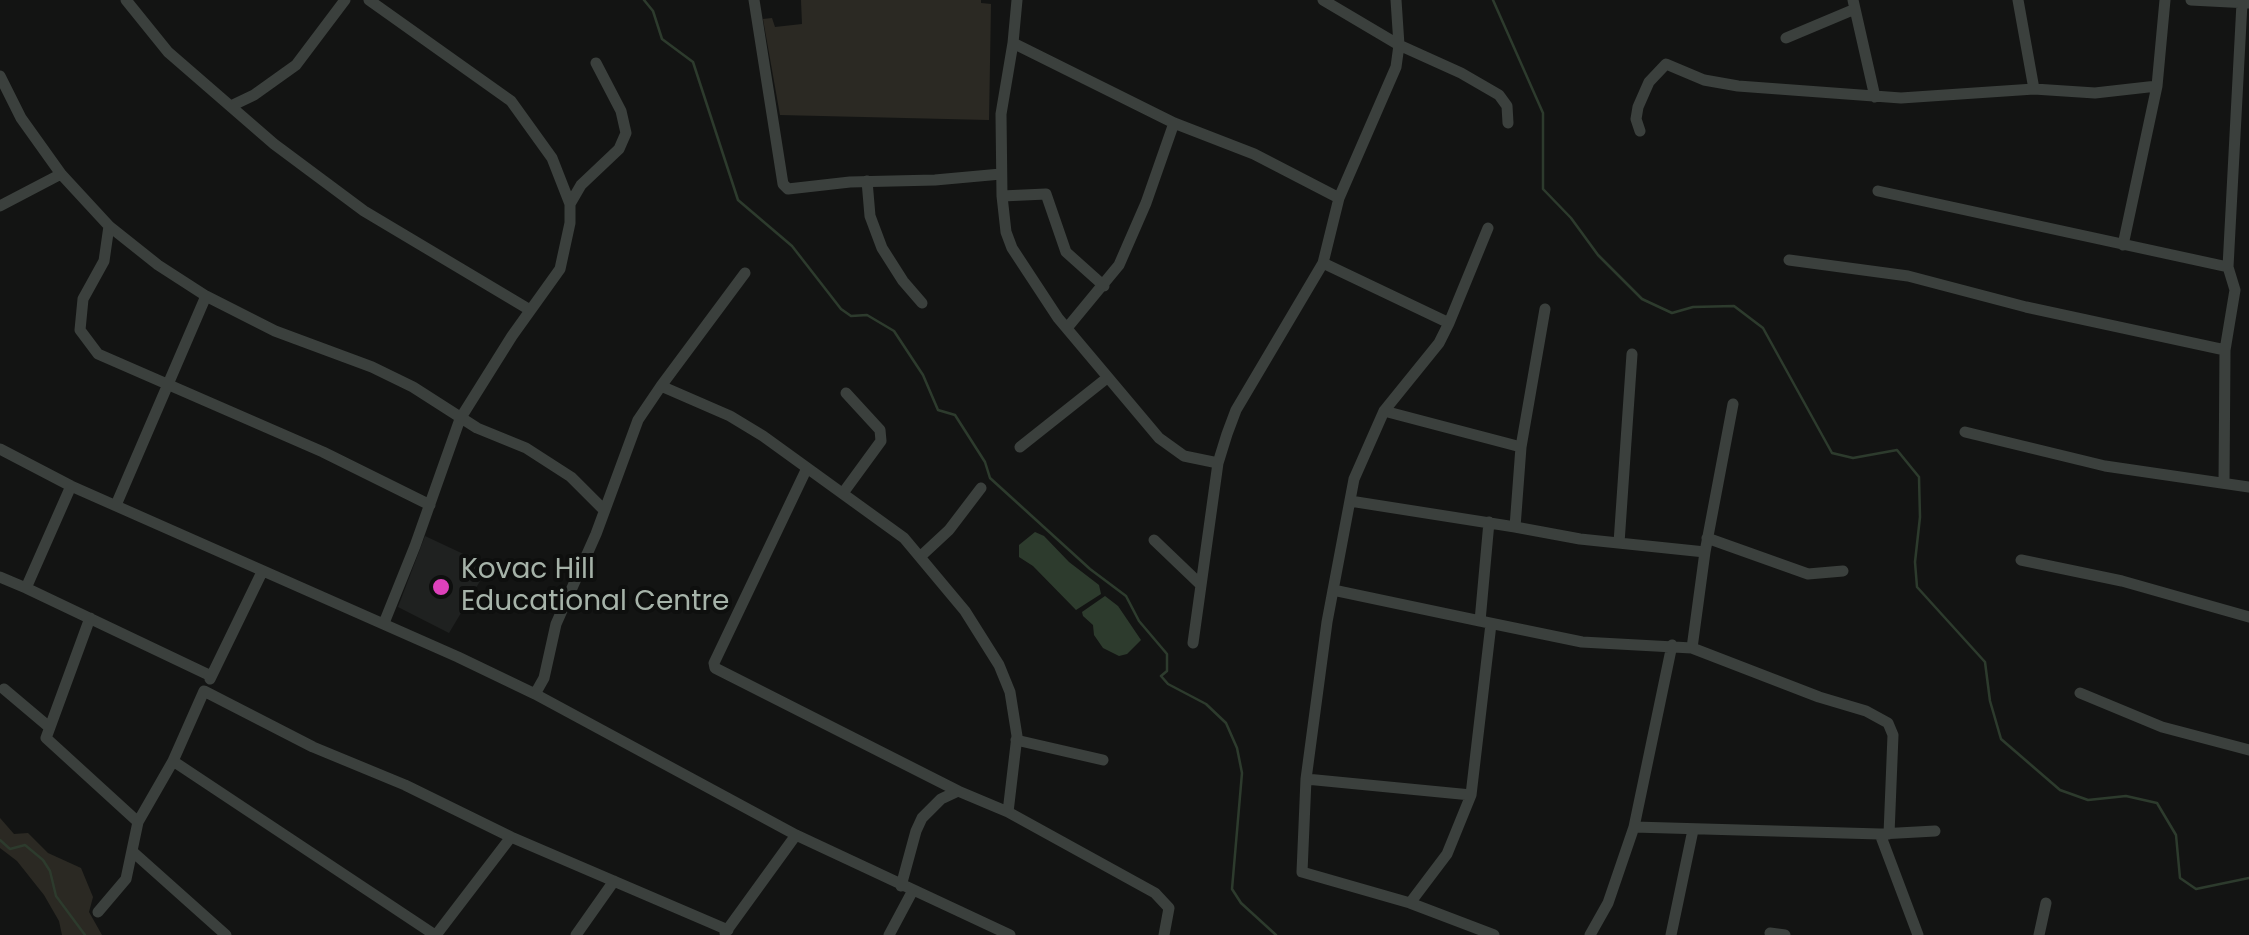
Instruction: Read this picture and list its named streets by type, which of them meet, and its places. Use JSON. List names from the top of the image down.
{
  "places": ["Kovac Hill Educational Centre"]
}
